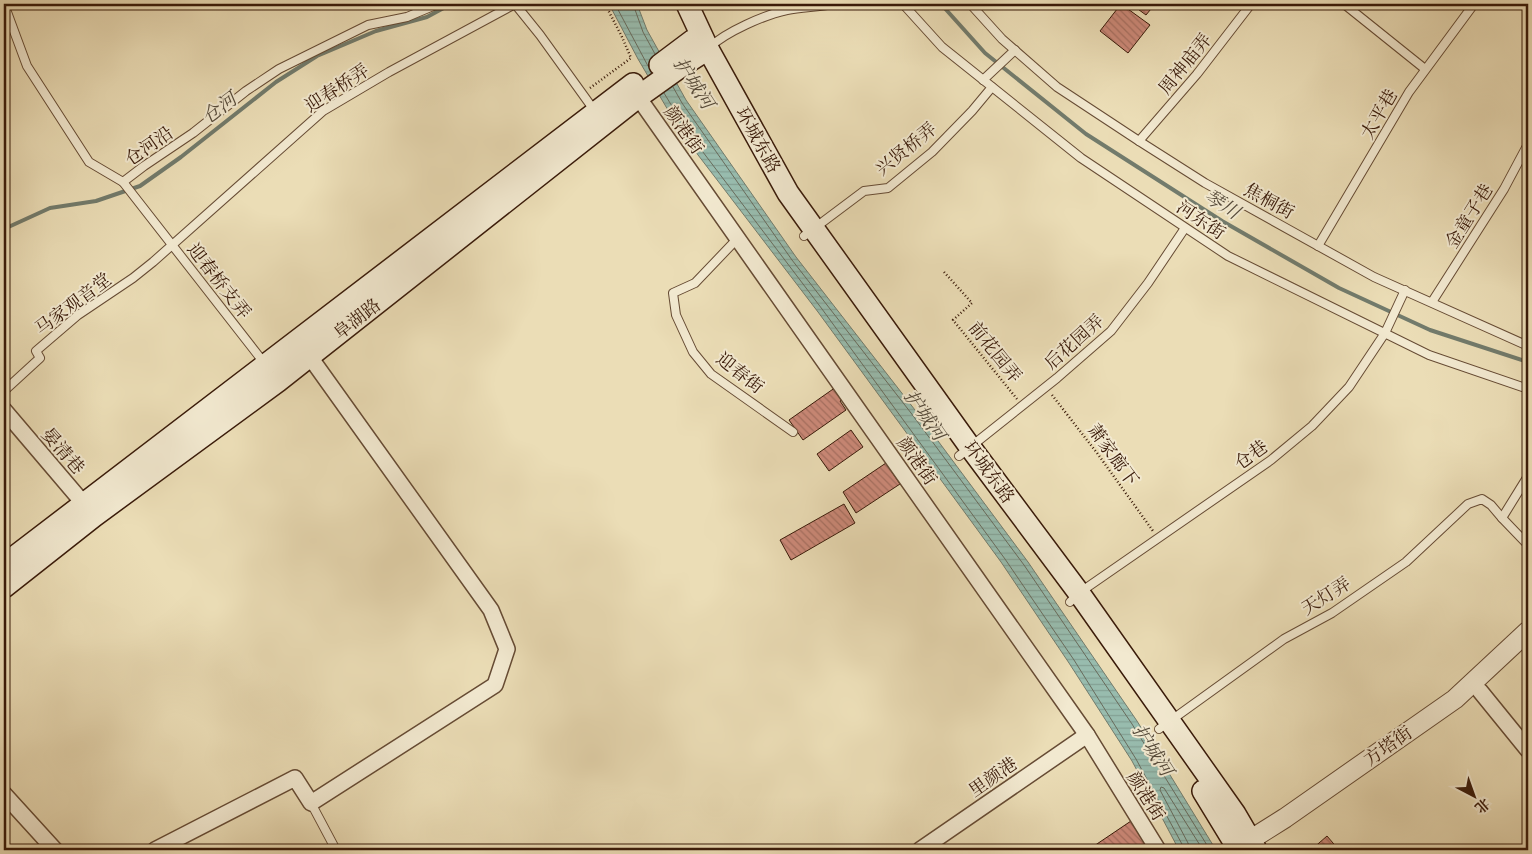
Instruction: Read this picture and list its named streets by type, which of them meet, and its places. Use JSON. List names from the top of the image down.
{
  "streets": {
    "main road": ["环城东路", "阜湖路"],
    "street": [
      "颜港街",
      "晏清巷",
      "方塔街",
      "里颜港"
    ],
    "lane": [
      "周神庙弄",
      "迎春桥弄",
      "太平巷",
      "仓河沿",
      "兴贤桥弄",
      "焦桐街",
      "金童子巷",
      "河东街",
      "迎春桥支弄",
      "马家观音堂",
      "后花园弄",
      "迎春街",
      "仓巷",
      "天灯弄"
    ],
    "path": ["前花园弄", "萧家廊下"]
  },
  "crossings": [
    ["周神庙弄", "焦桐街"],
    ["迎春桥弄", "迎春桥支弄"],
    ["迎春桥弄", "马家观音堂"],
    ["太平巷", "焦桐街"],
    ["颜港街", "阜湖路"],
    ["颜港街", "迎春街"],
    ["颜港街", "里颜港"],
    ["环城东路", "兴贤桥弄"],
    ["环城东路", "阜湖路"],
    ["环城东路", "后花园弄"],
    ["环城东路", "仓巷"],
    ["环城东路", "天灯弄"],
    ["环城东路", "方塔街"],
    ["仓河沿", "迎春桥支弄"],
    ["兴贤桥弄", "河东街"],
    ["焦桐街", "金童子巷"],
    ["焦桐街", "仓巷"],
    ["河东街", "后花园弄"],
    ["河东街", "仓巷"],
    ["迎春桥支弄", "马家观音堂"],
    ["迎春桥支弄", "阜湖路"],
    ["阜湖路", "晏清巷"],
    ["后花园弄", "前花园弄"],
    ["后花园弄", "萧家廊下"],
    ["萧家廊下", "仓巷"]
  ],
  "water": ["护城河", "仓河", "琴川"],
  "north": "bottom right"
}
